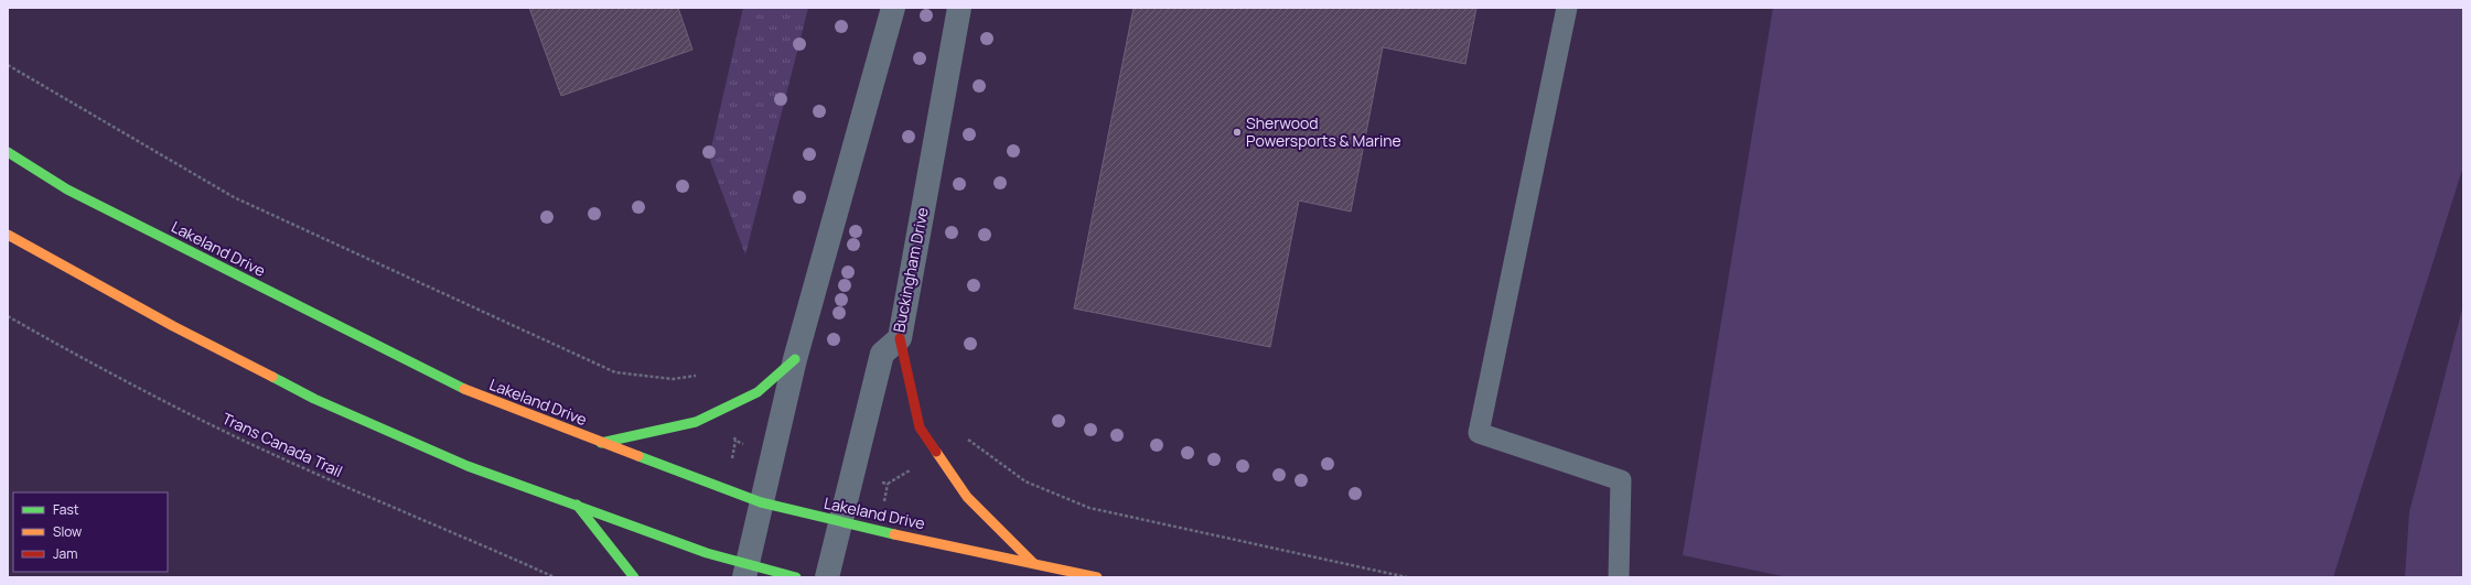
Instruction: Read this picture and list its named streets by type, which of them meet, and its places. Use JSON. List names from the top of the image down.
{
  "streets": {
    "main road": ["Lakeland Drive"],
    "street": ["Buckingham Drive"],
    "path": ["Trans Canada Trail"]
  },
  "crossings": [
    ["Lakeland Drive", "Buckingham Drive"]
  ],
  "places": ["Sherwood Powersports & Marine"],
  "legend": ["Fast", "Slow", "Jam"]
}
